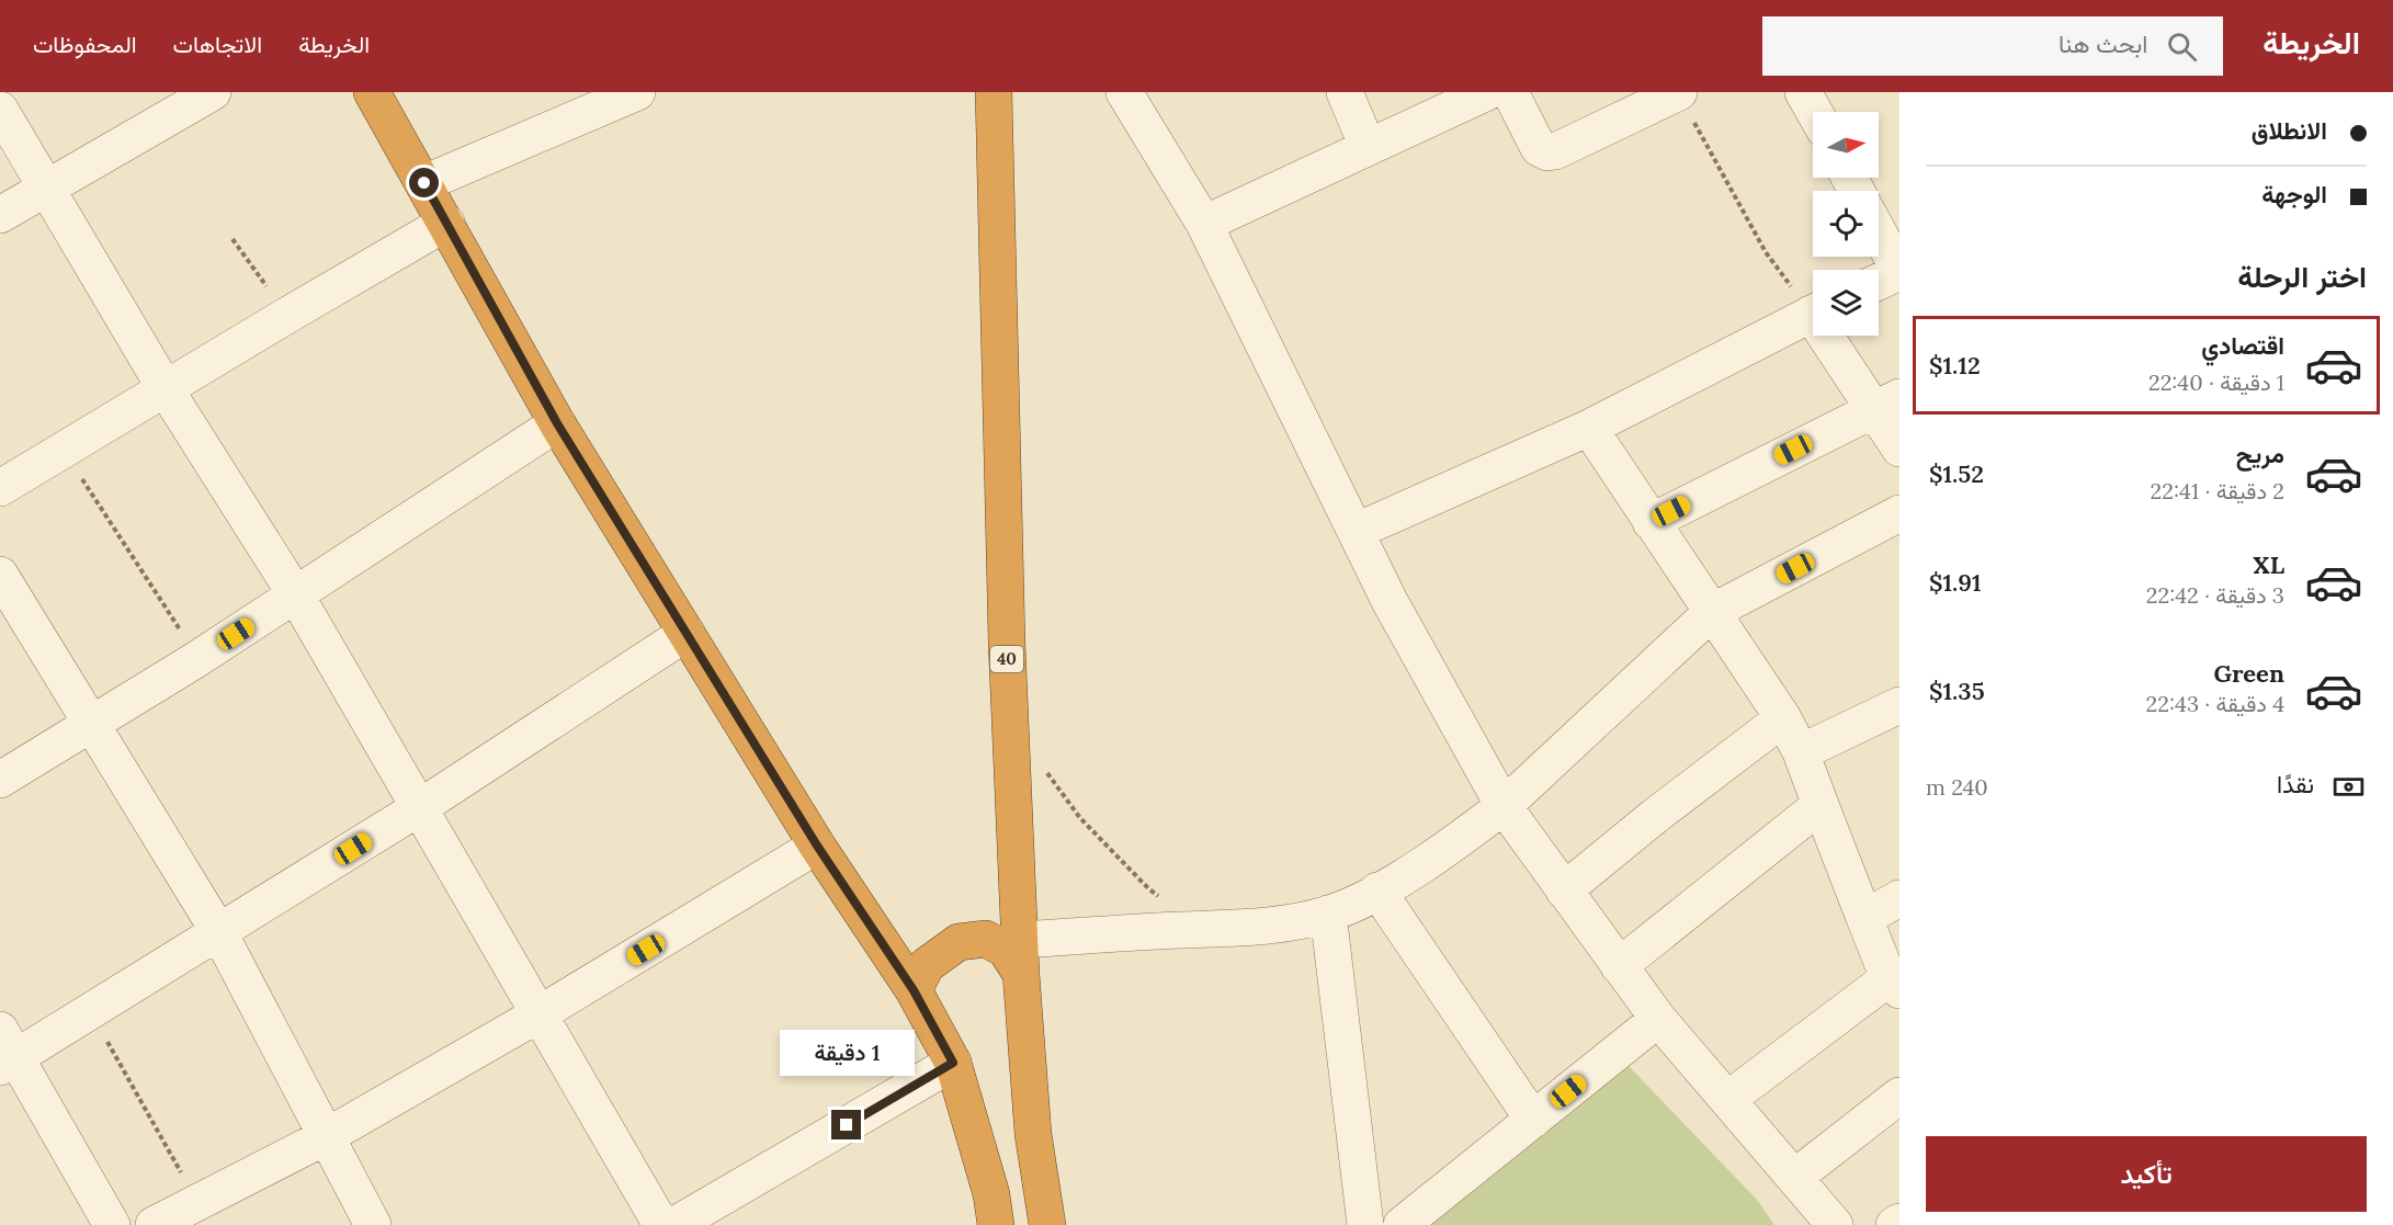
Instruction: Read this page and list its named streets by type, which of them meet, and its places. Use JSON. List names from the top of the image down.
{
  "streets": {
    "highway": ["40"]
  },
  "north": "right",
  "page": {
    "header": "الخريطة",
    "search": "ابحث هنا",
    "nav": ["الخريطة", "الاتجاهات", "المحفوظات"],
    "banner": ["الانطلاق", "الوجهة"],
    "heading": "اختر الرحلة",
    "list": [
      {
        "name": "اقتصادي",
        "note": "1 دقيقة · 22:40",
        "value": "$1.12"
      },
      {
        "name": "مريح",
        "note": "2 دقيقة · 22:41",
        "value": "$1.52"
      },
      {
        "name": "XL",
        "note": "3 دقيقة · 22:42",
        "value": "$1.91"
      },
      {
        "name": "Green",
        "note": "4 دقيقة · 22:43",
        "value": "$1.35"
      }
    ],
    "pay": ["نقدًا", "240 m"],
    "bubble": "1 دقيقة",
    "buttons": "تأكيد"
  }
}
